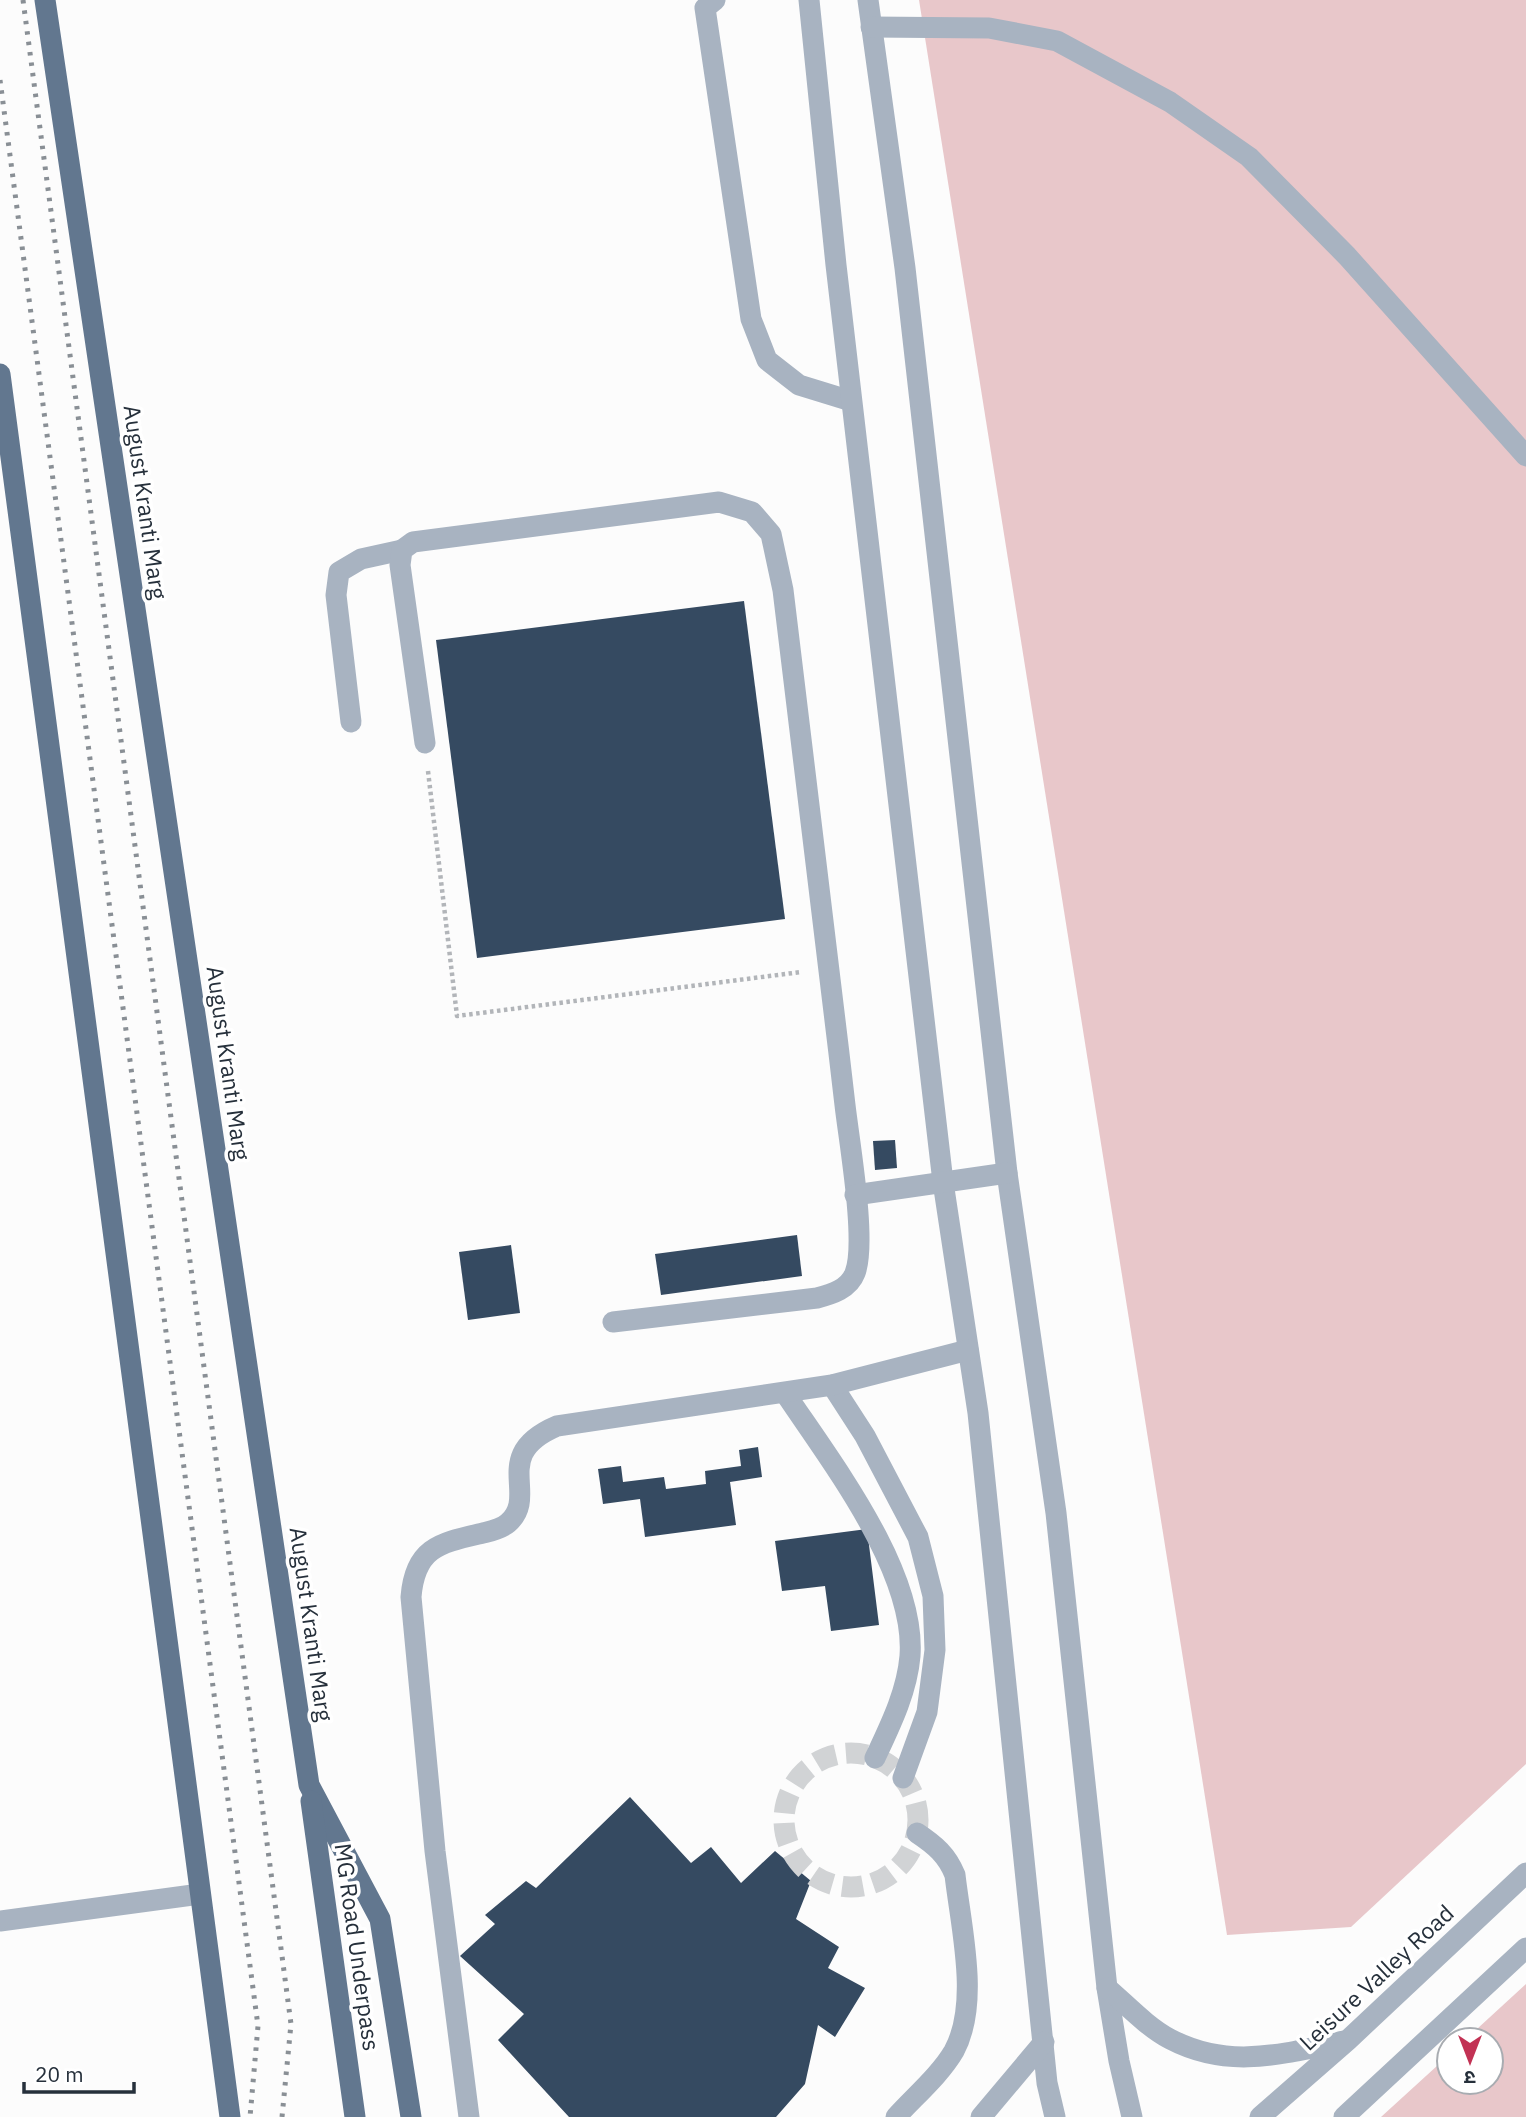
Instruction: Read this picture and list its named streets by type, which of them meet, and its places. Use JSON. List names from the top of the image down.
{
  "streets": {
    "main road": ["August Kranti Marg", "MG Road Underpass"],
    "street": ["Leisure Valley Road"]
  },
  "crossings": [
    ["August Kranti Marg", "MG Road Underpass"]
  ],
  "scale_bar": "20 m",
  "north": "bottom"
}
